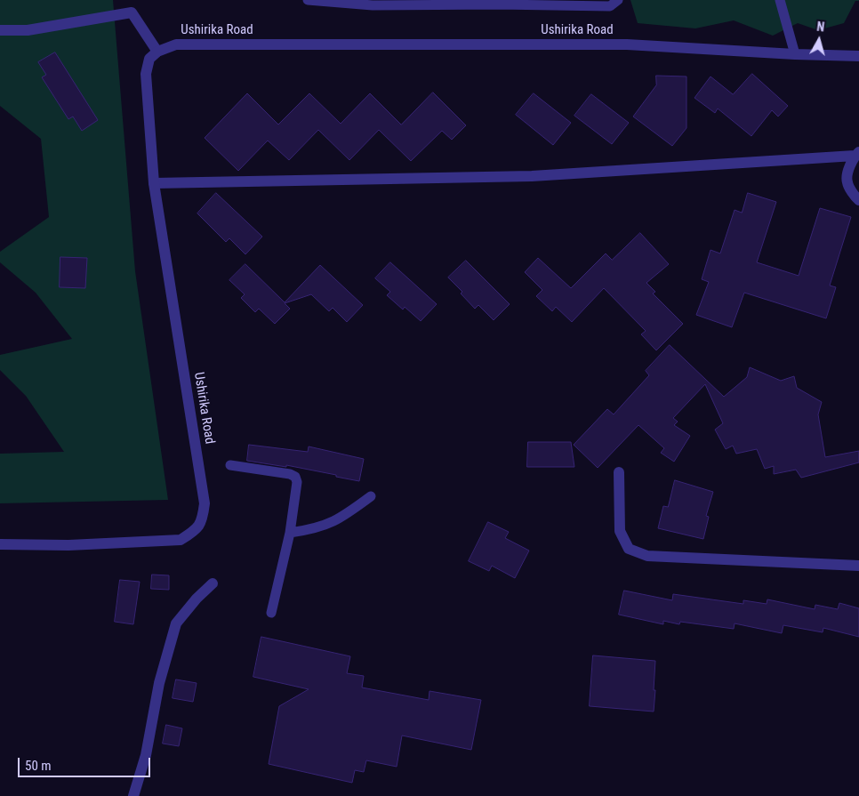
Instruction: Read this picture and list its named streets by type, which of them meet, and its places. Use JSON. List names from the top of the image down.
{
  "streets": {
    "street": ["Ushirika Road"]
  },
  "scale_bar": "50 m",
  "north": "top"
}
